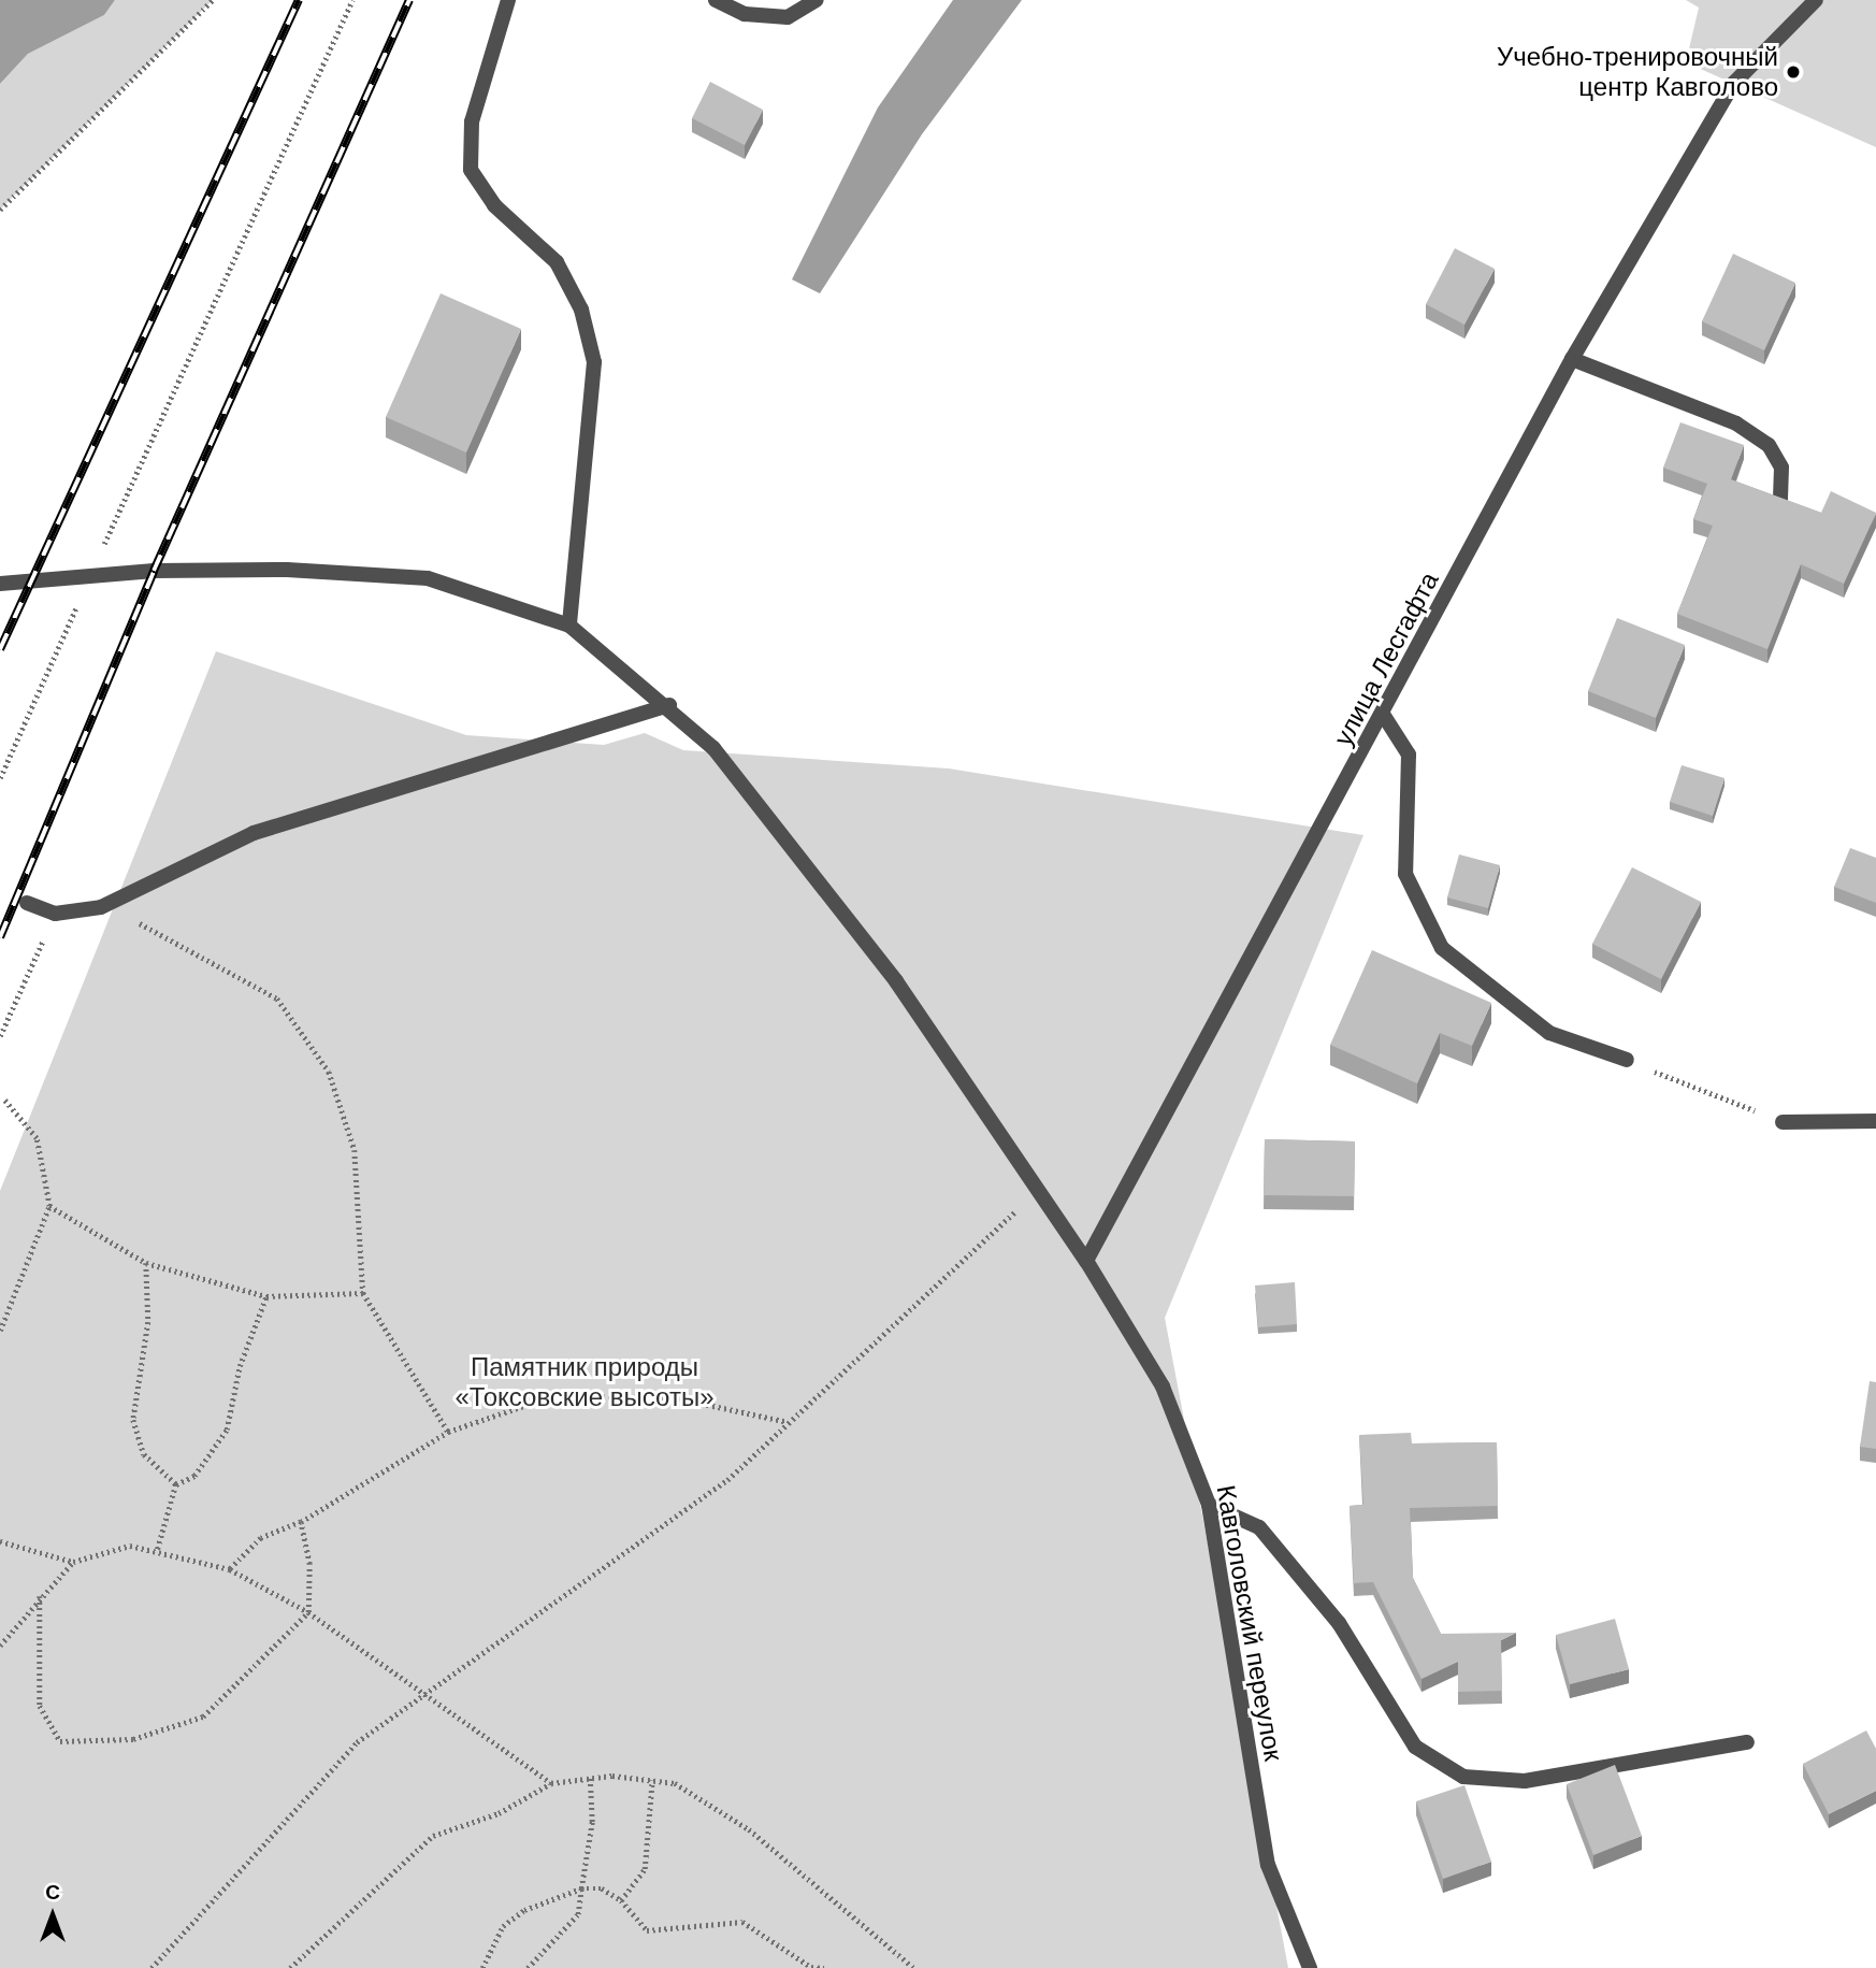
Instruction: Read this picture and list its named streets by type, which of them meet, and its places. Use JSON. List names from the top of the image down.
{
  "streets": {
    "street": ["улица Лесгафта", "Кавголовский переулок"]
  },
  "crossings": [
    ["улица Лесгафта", "Кавголовский переулок"]
  ],
  "parks": ["Памятник природы «Токсовские высоты»"],
  "places": ["Учебно-тренировочный центр Кавголово"],
  "north": "top"
}
